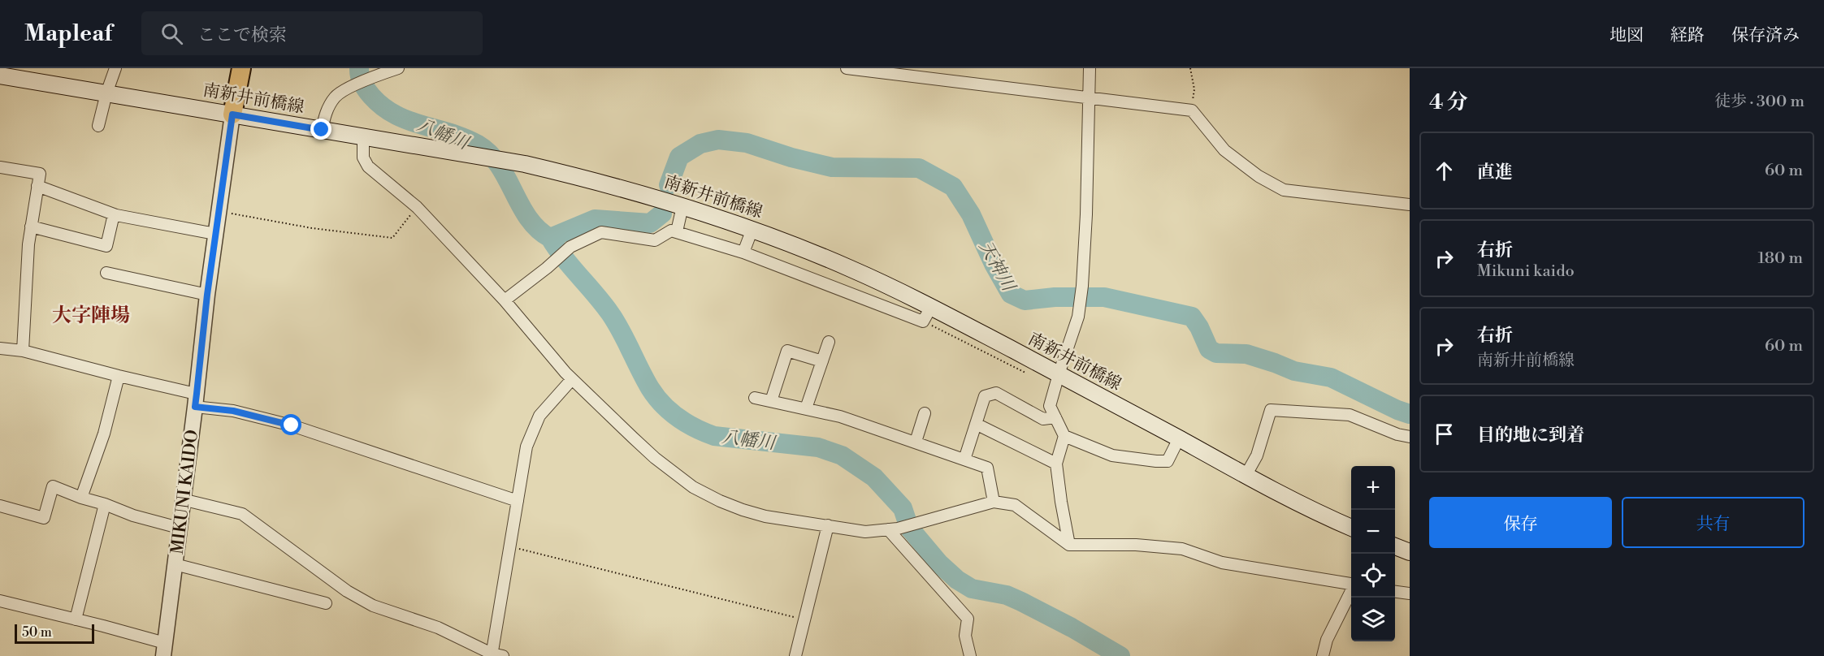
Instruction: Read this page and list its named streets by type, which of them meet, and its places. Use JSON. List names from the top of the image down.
{
  "streets": {
    "main road": ["南新井前橋線", "MIKUNI KAIDO"]
  },
  "crossings": [
    ["南新井前橋線", "MIKUNI KAIDO"]
  ],
  "districts": ["大字陣場"],
  "water": ["八幡川", "天神川"],
  "scale_bar": "50 m",
  "page": {
    "header": "Mapleaf",
    "search": "ここで検索",
    "nav": ["地図", "経路", "保存済み"],
    "heading": ["4 分", "徒歩 · 300 m"],
    "list": [
      ["直進", "60 m"],
      ["右折", "Mikuni kaido", "180 m"],
      ["右折", "南新井前橋線", "60 m"],
      "目的地に到着"
    ],
    "map_buttons": ["+", "−"],
    "buttons": ["保存", "共有"],
    "scale": "50 m"
  }
}
